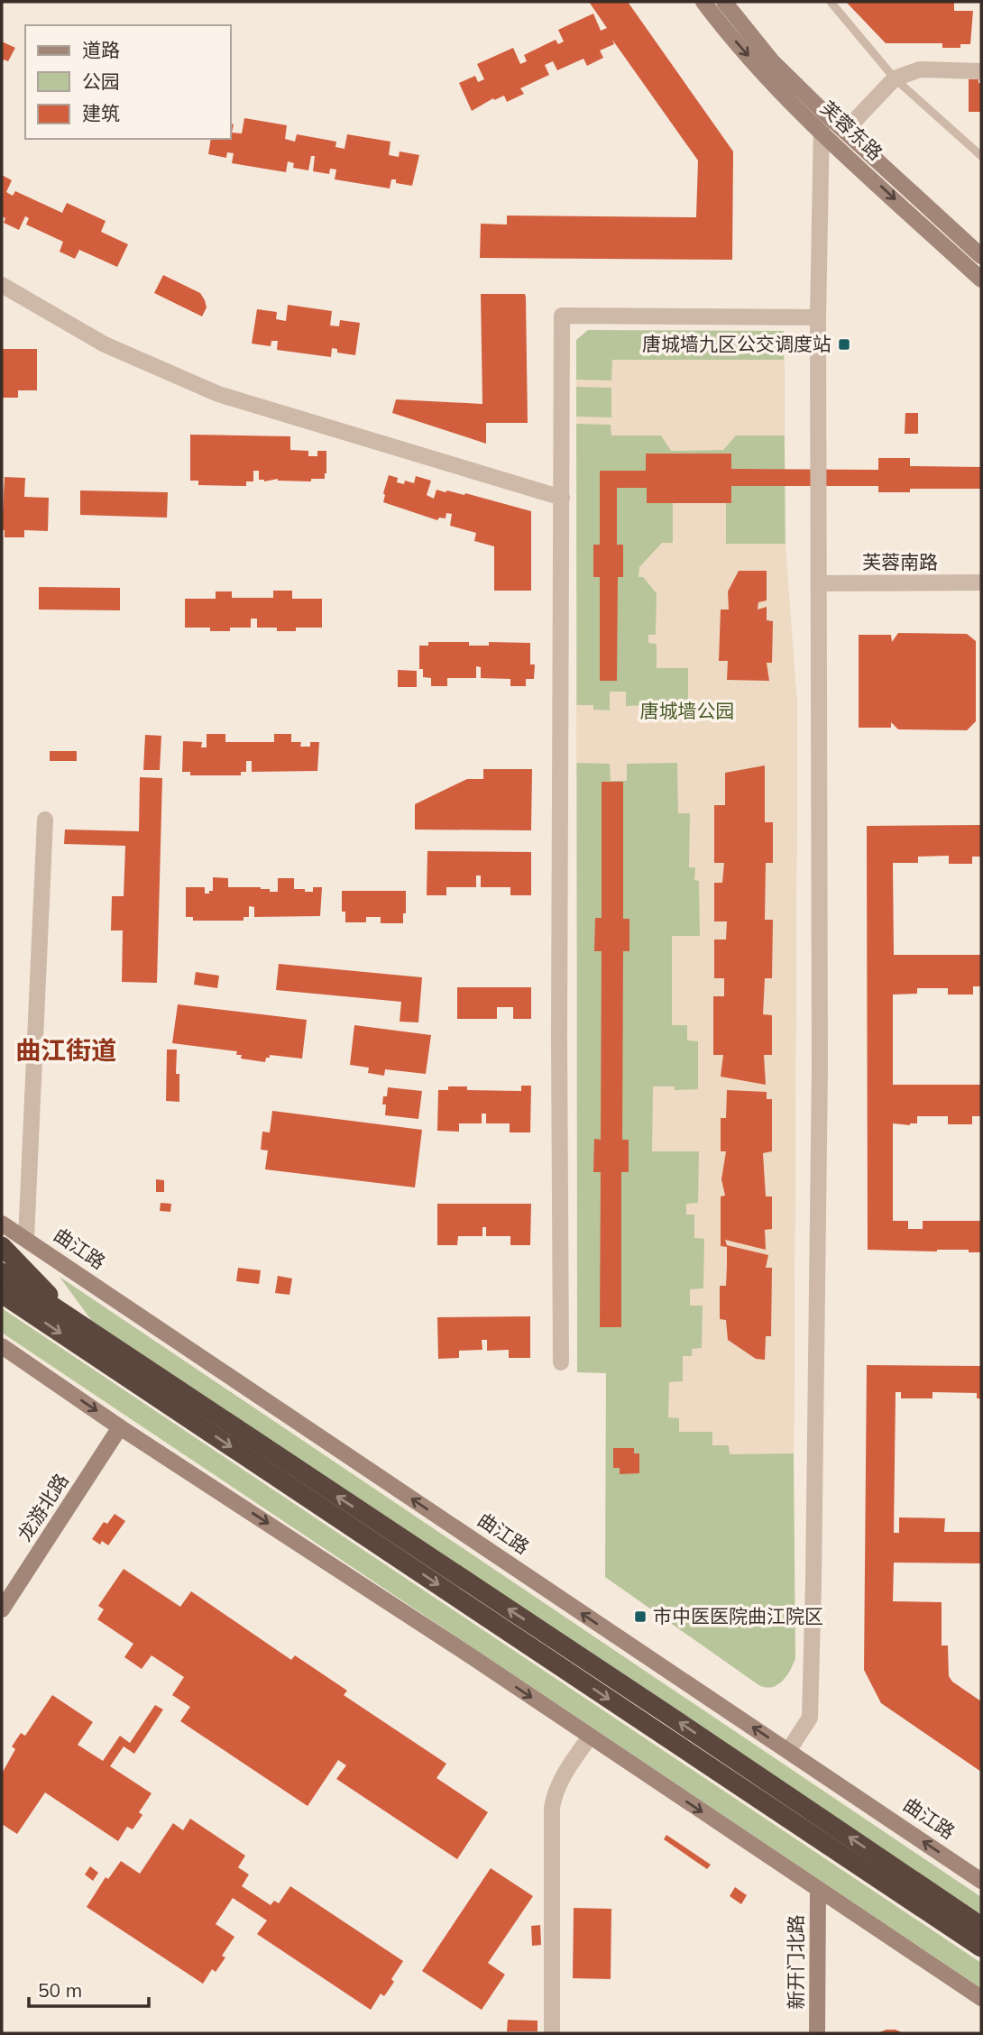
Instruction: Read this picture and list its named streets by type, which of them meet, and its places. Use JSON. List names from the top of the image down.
{
  "streets": {
    "main road": [
      "芙蓉东路",
      "曲江路",
      "龙游北路",
      "新开门北路"
    ],
    "street": ["芙蓉南路"]
  },
  "districts": ["曲江街道"],
  "parks": ["唐城墙公园"],
  "places": {
    "transit": ["唐城墙九区公交调度站", "市中医医院曲江院区"]
  },
  "legend": ["道路", "公园", "建筑"],
  "scale_bar": "50 m"
}
